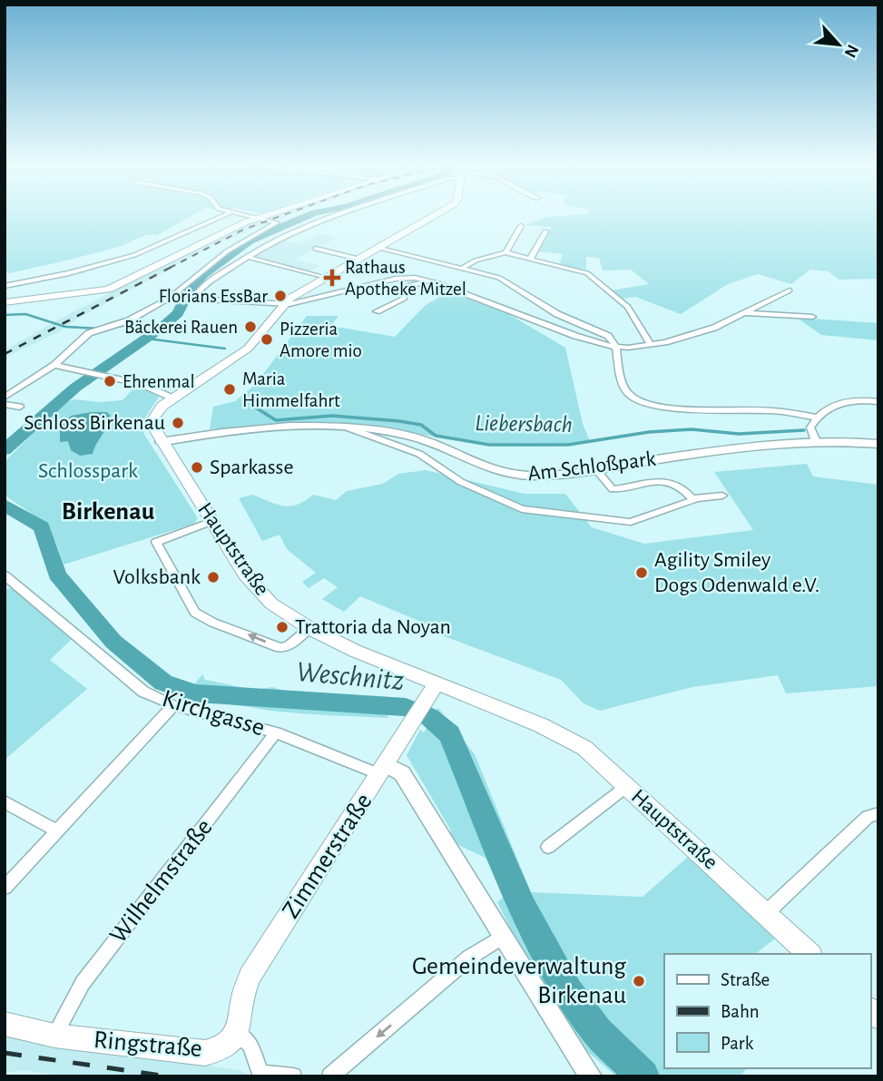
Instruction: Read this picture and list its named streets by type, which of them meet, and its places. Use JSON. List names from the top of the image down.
{
  "streets": {
    "main road": ["Hauptstraße", "Zimmerstraße", "Ringstraße"],
    "street": ["Am Schloßpark", "Kirchgasse", "Wilhelmstraße"]
  },
  "crossings": [
    ["Am Schloßpark", "Hauptstraße"],
    ["Hauptstraße", "Zimmerstraße"],
    ["Kirchgasse", "Zimmerstraße"],
    ["Kirchgasse", "Wilhelmstraße"],
    ["Zimmerstraße", "Ringstraße"],
    ["Wilhelmstraße", "Ringstraße"]
  ],
  "districts": ["Birkenau"],
  "water": ["Liebersbach", "Weschnitz"],
  "parks": ["Schlosspark"],
  "places": {
    "health": ["Rathaus Apotheke Mitzel"],
    "other": [
      "Florians EssBar",
      "Bäckerei Rauen",
      "Pizzeria Amore mio",
      "Ehrenmal",
      "Maria Himmelfahrt",
      "Schloss Birkenau",
      "Sparkasse",
      "Agility Smiley Dogs Odenwald e.V.",
      "Volksbank",
      "Trattoria da Noyan",
      "Gemeindeverwaltung Birkenau"
    ]
  },
  "legend": ["Straße", "Bahn", "Park"],
  "north": "bottom right"
}
